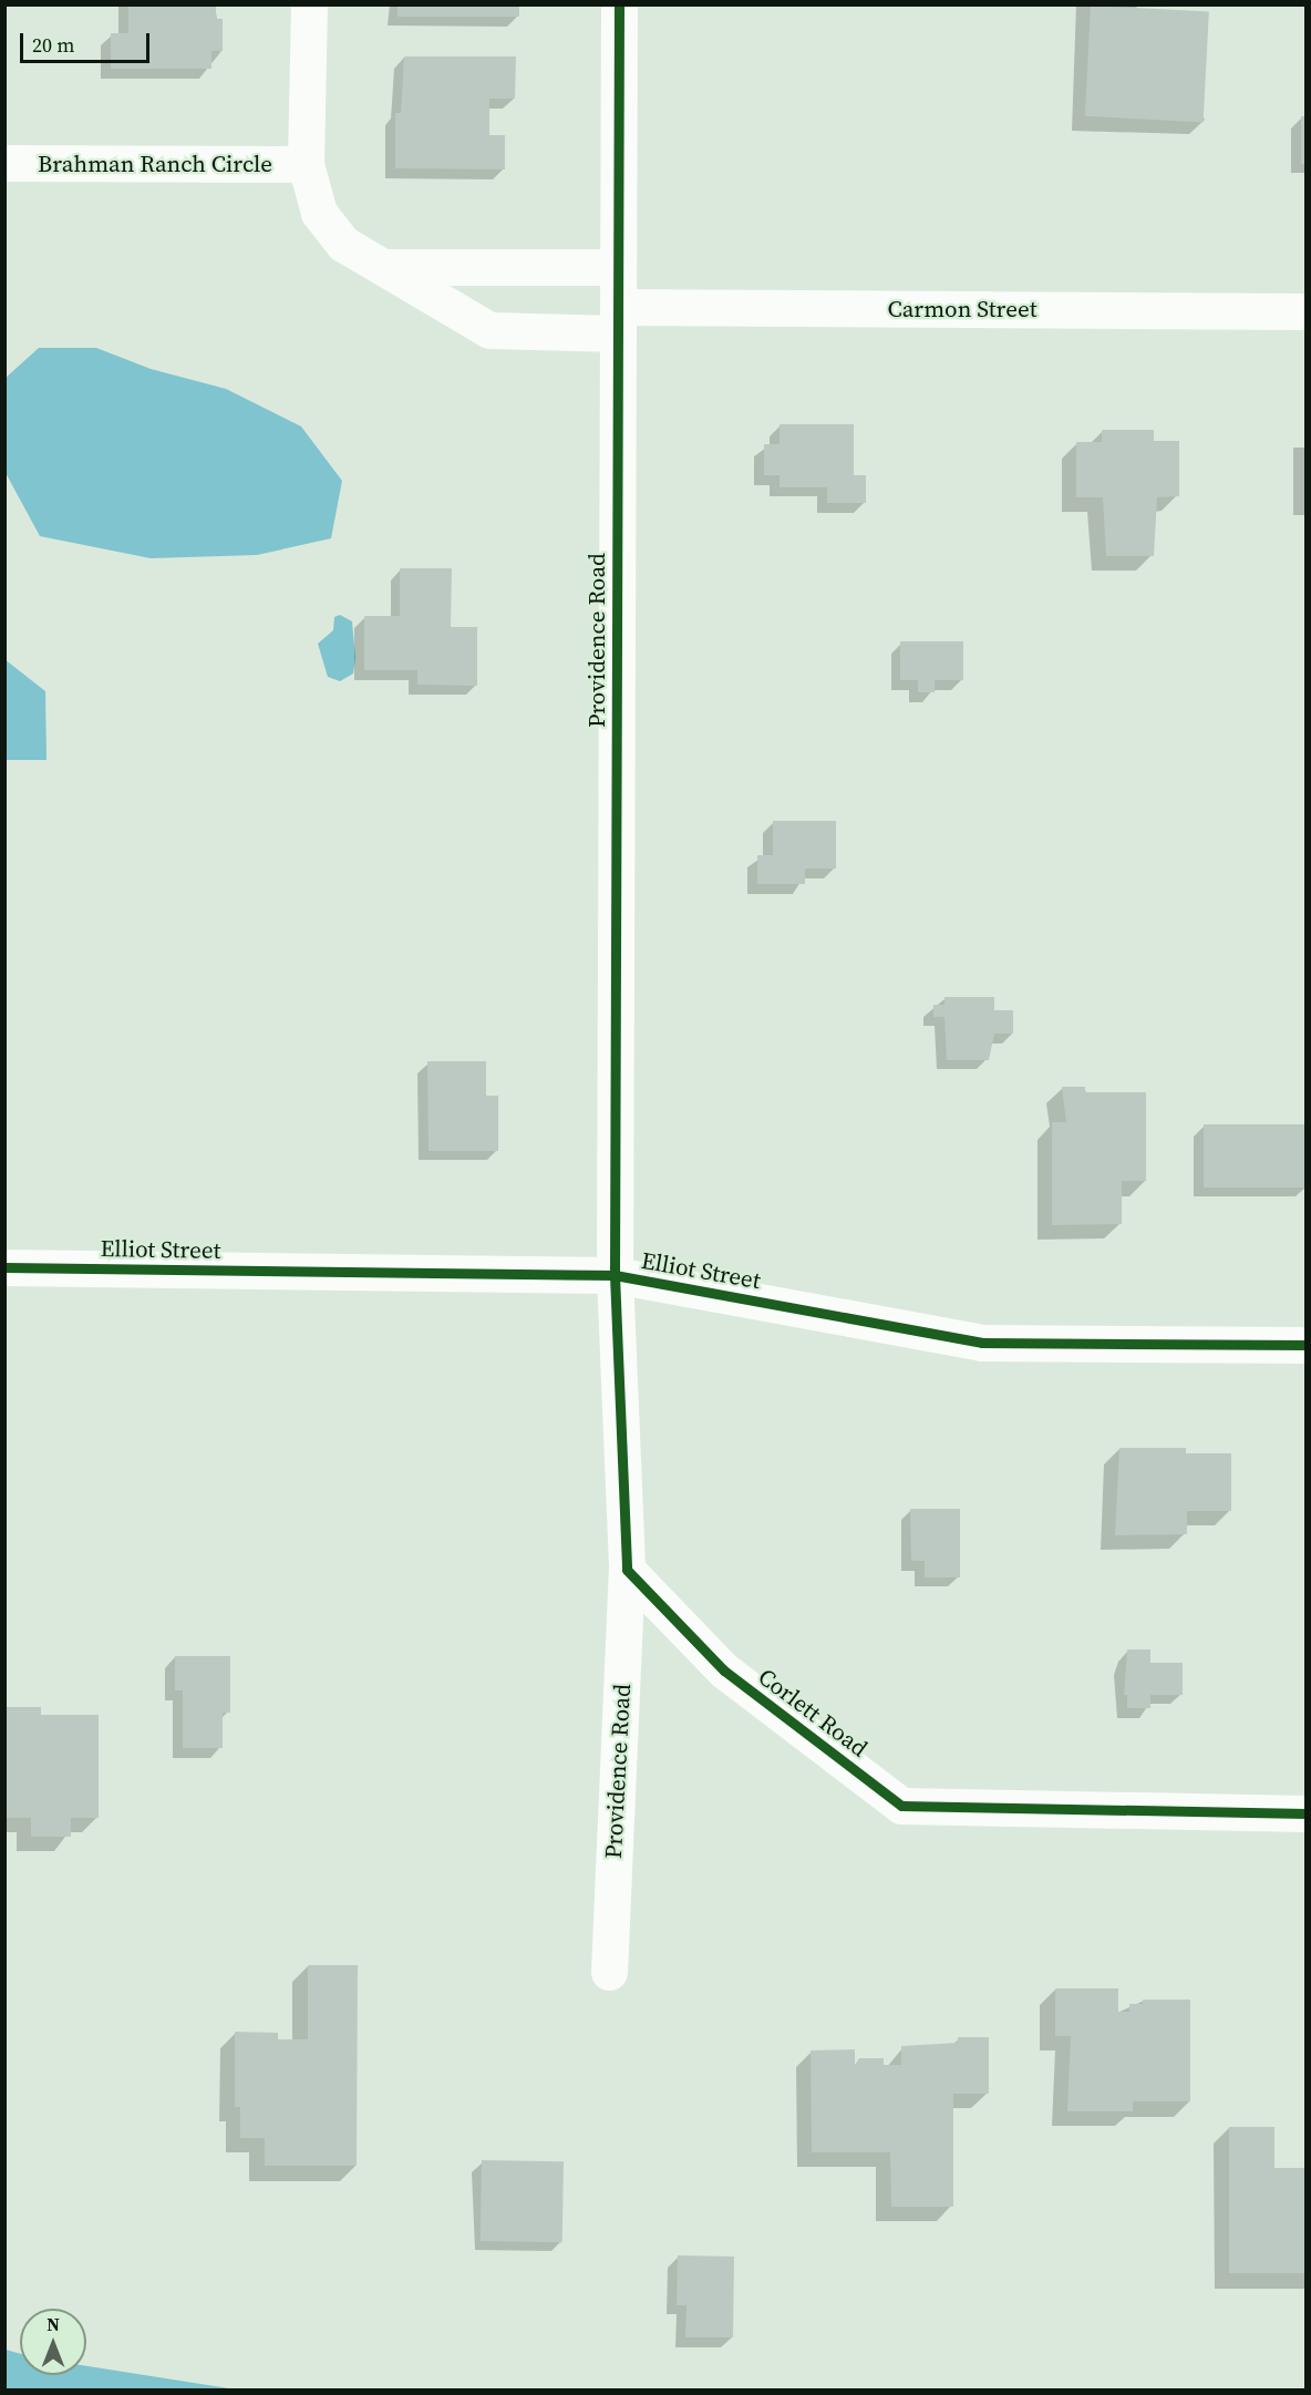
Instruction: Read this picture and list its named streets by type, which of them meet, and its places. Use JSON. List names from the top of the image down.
{
  "streets": {
    "street": [
      "Brahman Ranch Circle",
      "Carmon Street",
      "Providence Road",
      "Elliot Street",
      "Corlett Road"
    ]
  },
  "crossings": [
    ["Brahman Ranch Circle", "Carmon Street"],
    ["Brahman Ranch Circle", "Providence Road"],
    ["Carmon Street", "Providence Road"],
    ["Providence Road", "Elliot Street"],
    ["Providence Road", "Corlett Road"]
  ],
  "scale_bar": "20 m",
  "north": "top"
}
